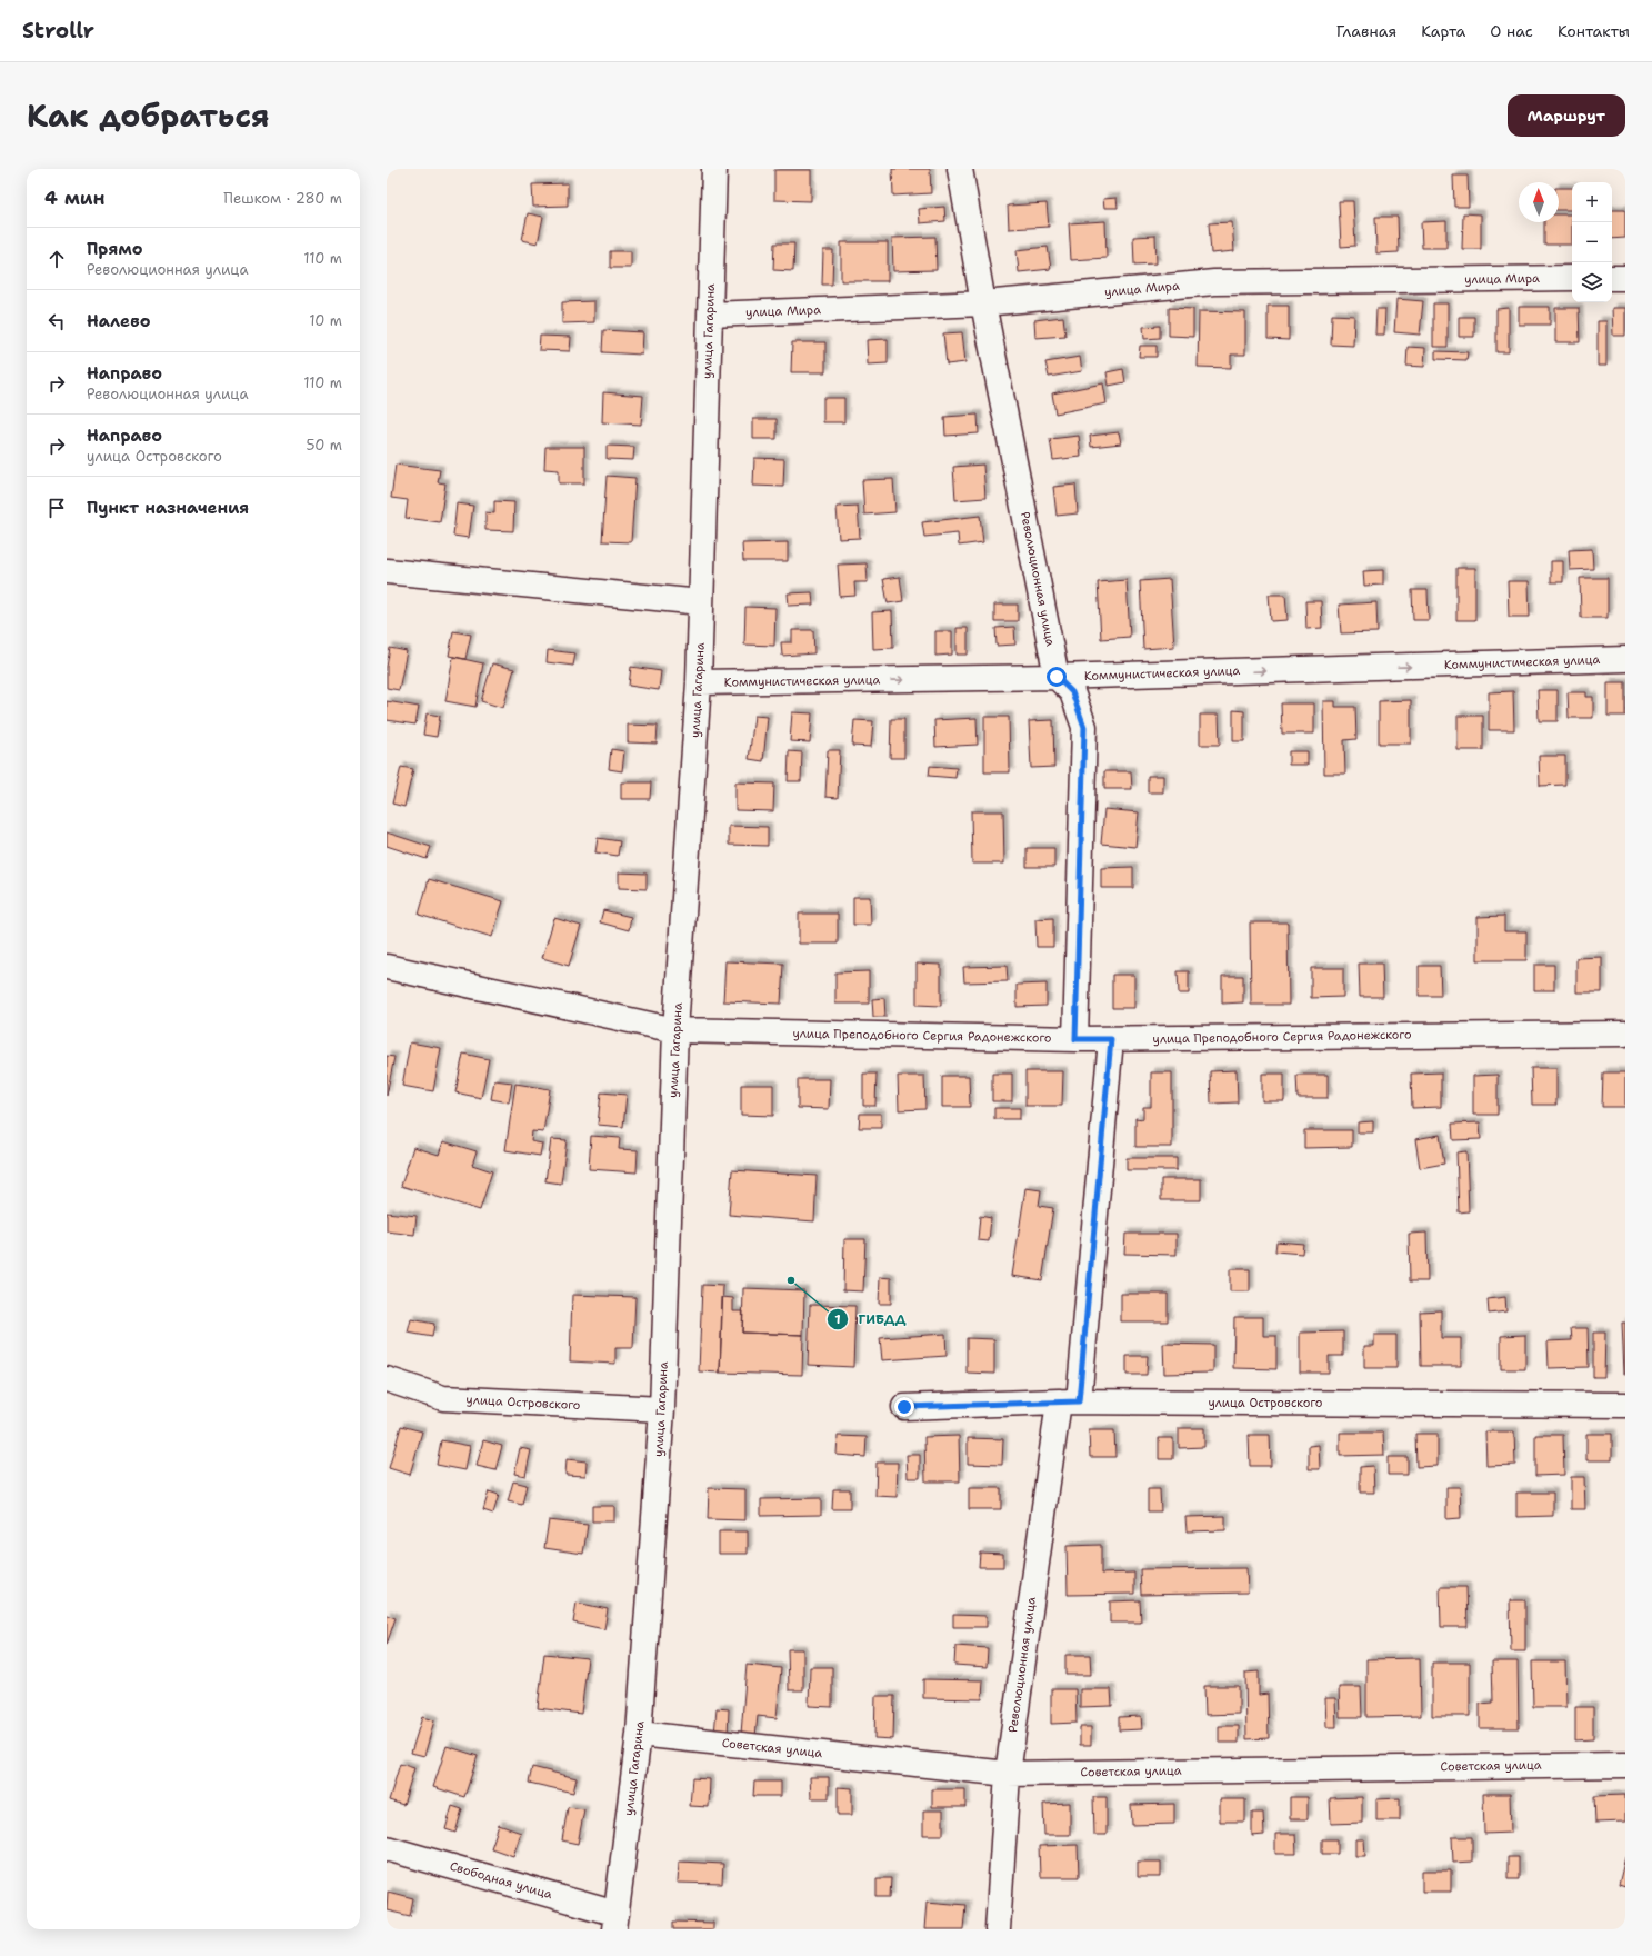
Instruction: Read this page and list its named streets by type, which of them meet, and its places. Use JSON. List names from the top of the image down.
{
  "streets": {
    "street": [
      "улица Мира",
      "улица Гагарина",
      "Революционная улица",
      "Коммунистическая улица",
      "улица Преподобного Сергия Радонежского",
      "улица Островского",
      "Советская улица",
      "Свободная улица"
    ]
  },
  "crossings": [
    ["улица Мира", "улица Гагарина"],
    ["улица Мира", "Революционная улица"],
    ["улица Гагарина", "Коммунистическая улица"],
    ["улица Гагарина", "улица Преподобного Сергия Радонежского"],
    ["улица Гагарина", "улица Островского"],
    ["улица Гагарина", "Советская улица"],
    ["улица Гагарина", "Свободная улица"],
    ["Революционная улица", "Коммунистическая улица"],
    ["Революционная улица", "улица Преподобного Сергия Радонежского"],
    ["Революционная улица", "улица Островского"],
    ["Революционная улица", "Советская улица"]
  ],
  "one_way": ["Коммунистическая улица"],
  "places": ["ГИБДД"],
  "north": "top",
  "page": {
    "header": "Strollr",
    "nav": [
      "Главная",
      "Карта",
      "О нас",
      "Контакты"
    ],
    "title": "Как добраться",
    "buttons": "Маршрут",
    "heading": ["4 мин", "Пешком · 280 m"],
    "map_buttons": ["+", "−"],
    "list": [
      ["Прямо", "Революционная улица", "110 m"],
      ["Налево", "10 m"],
      ["Направо", "Революционная улица", "110 m"],
      ["Направо", "улица Островского", "50 m"],
      "Пункт назначения"
    ]
  }
}
